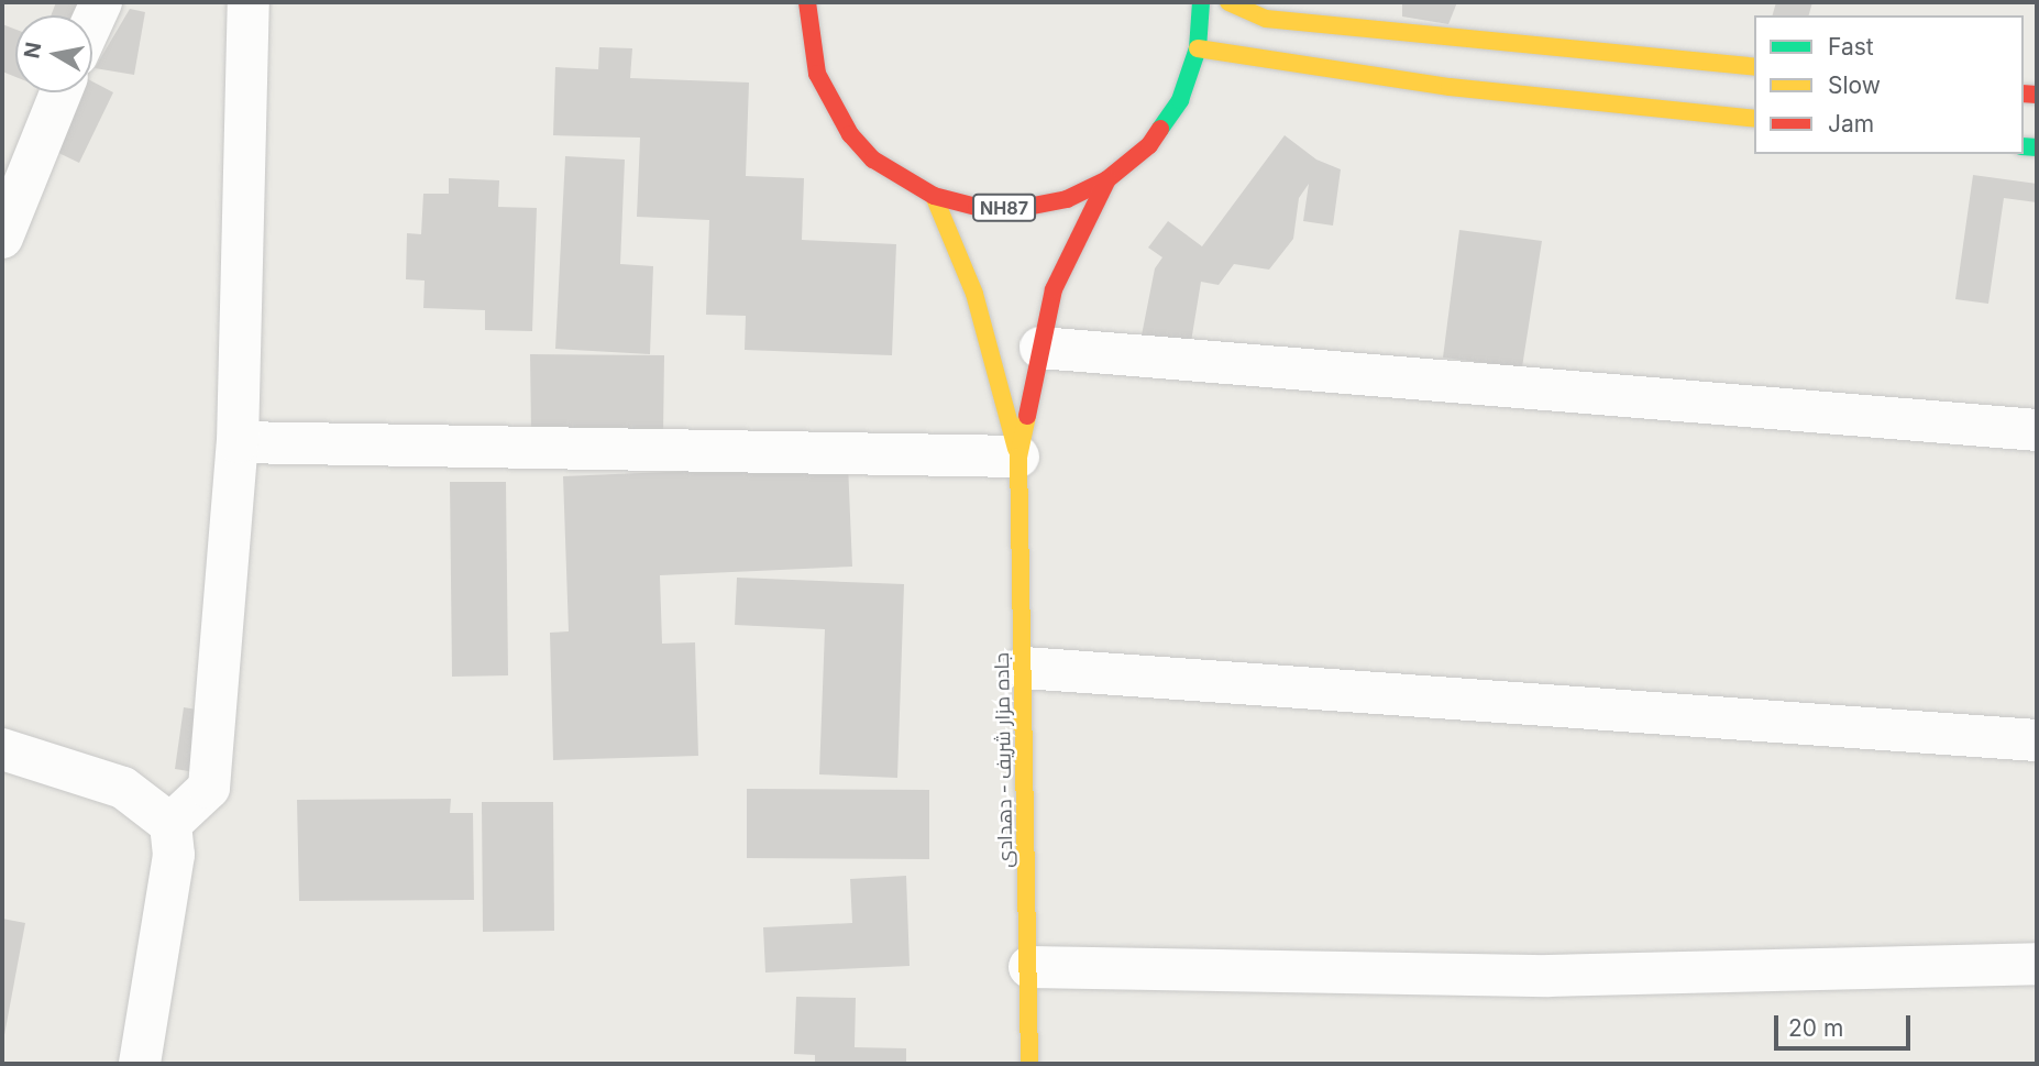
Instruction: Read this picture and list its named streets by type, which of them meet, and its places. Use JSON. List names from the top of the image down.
{
  "streets": {
    "main road": ["NH87", "جاده مزار شریف - دهدادی"]
  },
  "crossings": [
    ["NH87", "جاده مزار شریف - دهدادی"]
  ],
  "legend": ["Fast", "Slow", "Jam"],
  "scale_bar": "20 m",
  "north": "left"
}
